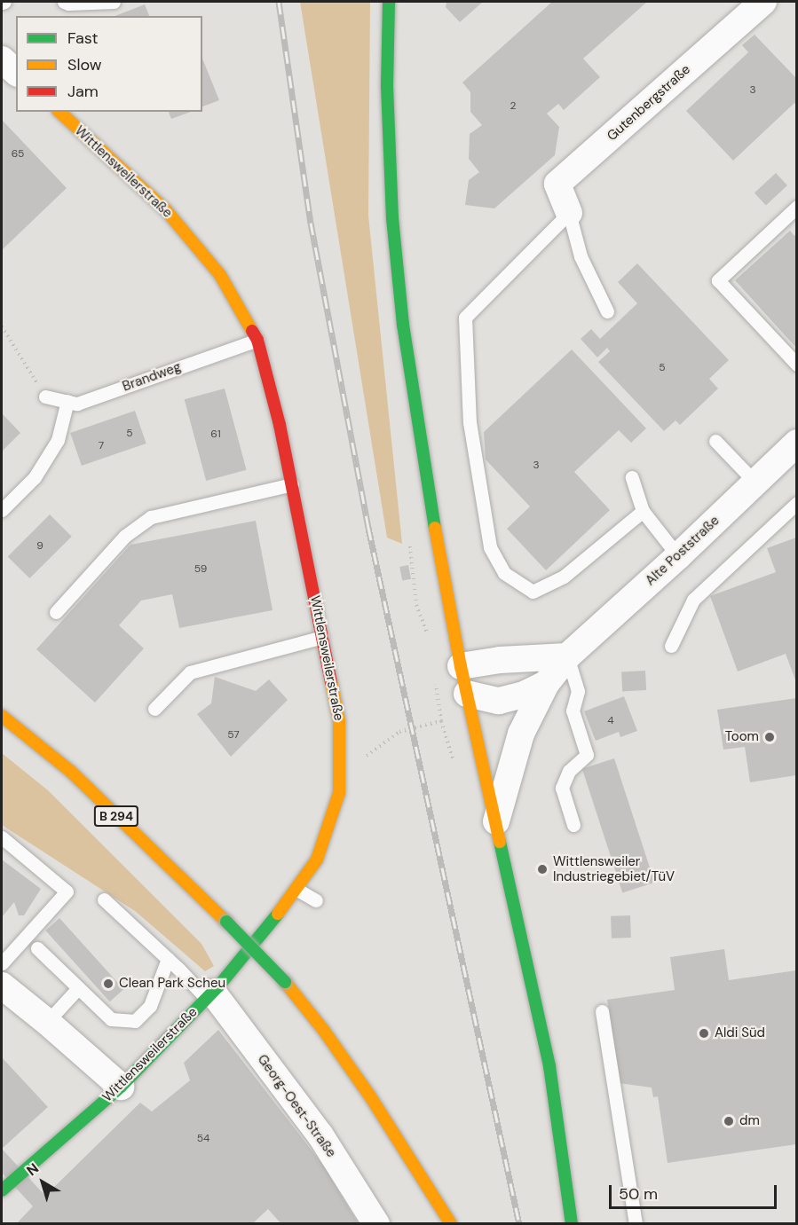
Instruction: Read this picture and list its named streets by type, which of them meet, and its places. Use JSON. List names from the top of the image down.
{
  "streets": {
    "street": [
      "Gutenbergstraße",
      "Wittlensweilerstraße",
      "Alte Poststraße",
      "B 294",
      "Georg-Oest-Straße"
    ],
    "lane": ["Brandweg"]
  },
  "crossings": [
    ["Wittlensweilerstraße", "Brandweg"],
    ["Wittlensweilerstraße", "Georg-Oest-Straße"]
  ],
  "places": [
    "Toom",
    "Wittlensweiler Industriegebiet/TüV",
    "Clean Park Scheu",
    "Aldi Süd",
    "dm"
  ],
  "house_numbers": [
    "3",
    "2",
    "65",
    "5",
    "5",
    "61",
    "7",
    "3",
    "9",
    "59",
    "4",
    "57",
    "54"
  ],
  "legend": ["Fast", "Slow", "Jam"],
  "scale_bar": "50 m",
  "north": "top left"
}
